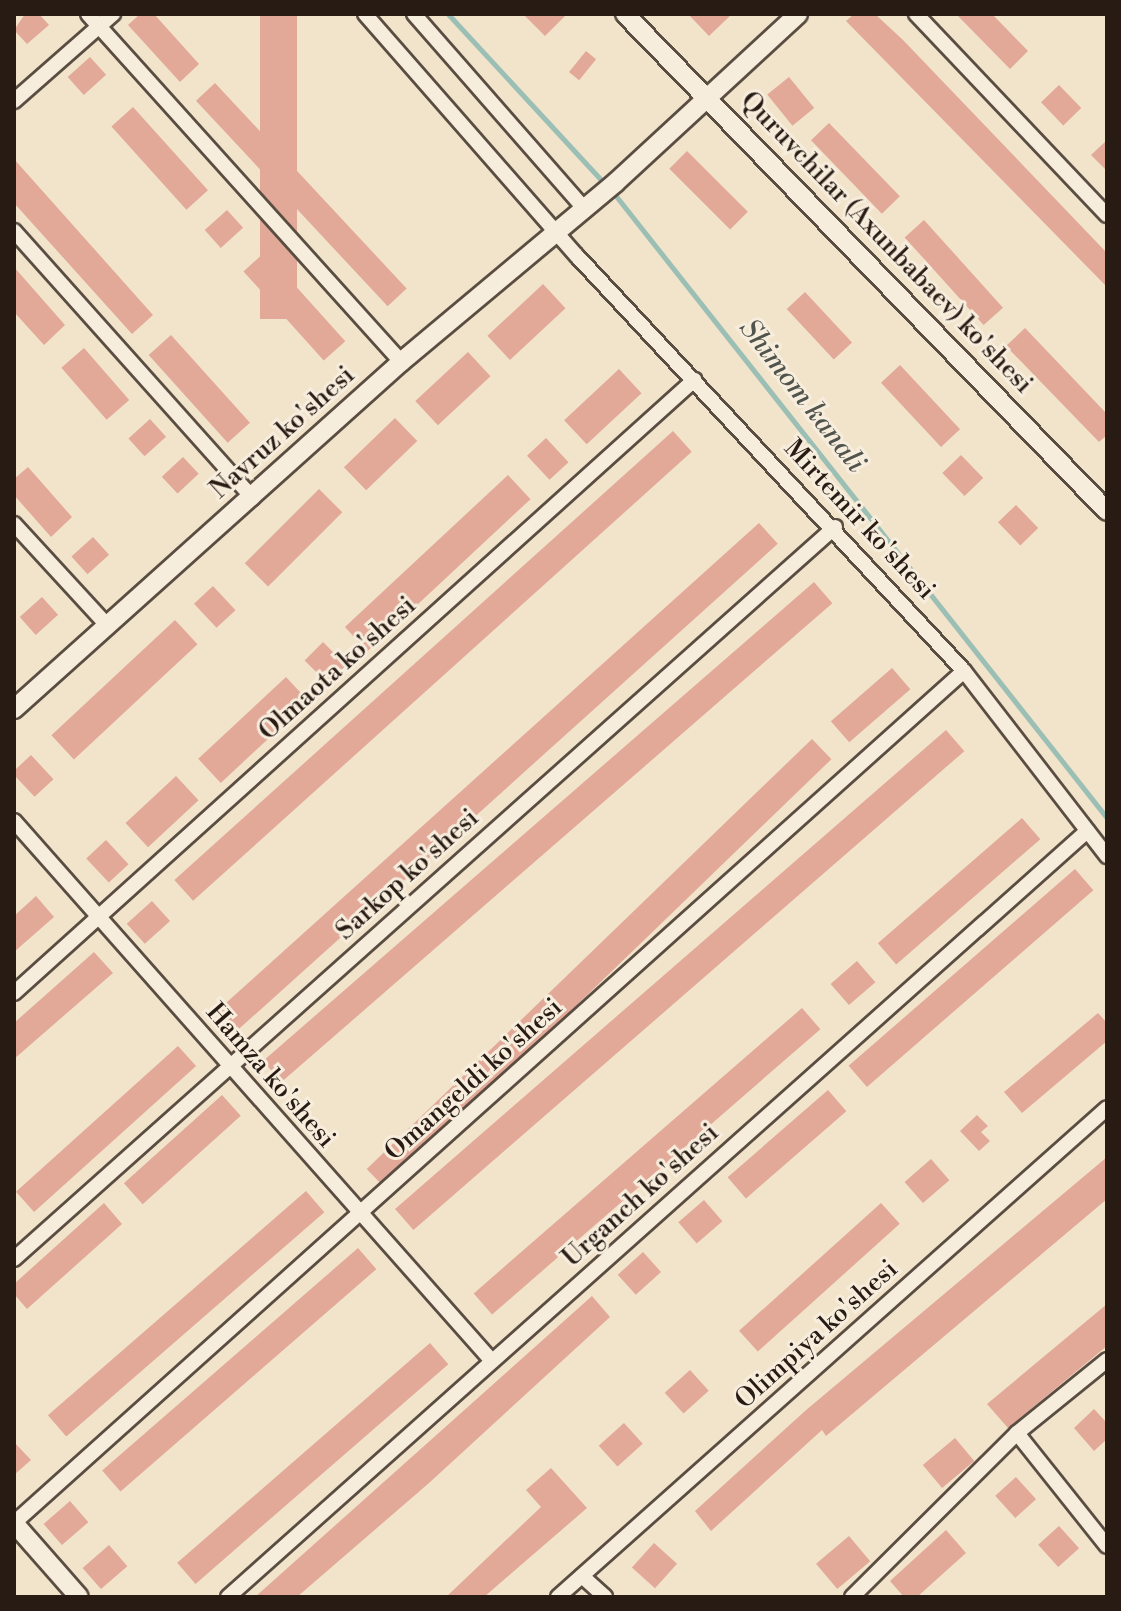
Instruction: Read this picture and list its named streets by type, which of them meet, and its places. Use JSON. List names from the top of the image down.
{
  "streets": {
    "street": [
      "Quruvchilar (Axunbabaev) ko'shesi",
      "Navruz ko'shesi",
      "Mirtemir ko'shesi",
      "Olmaota ko'shesi",
      "Sarkop ko'shesi",
      "Hamza ko'shesi",
      "Omangeldi ko'shesi",
      "Urganch ko'shesi",
      "Olimpiya ko'shesi"
    ]
  },
  "crossings": [
    ["Quruvchilar (Axunbabaev) ko'shesi", "Navruz ko'shesi"],
    ["Navruz ko'shesi", "Mirtemir ko'shesi"],
    ["Mirtemir ko'shesi", "Olmaota ko'shesi"],
    ["Mirtemir ko'shesi", "Sarkop ko'shesi"],
    ["Mirtemir ko'shesi", "Omangeldi ko'shesi"],
    ["Mirtemir ko'shesi", "Urganch ko'shesi"],
    ["Olmaota ko'shesi", "Hamza ko'shesi"],
    ["Sarkop ko'shesi", "Hamza ko'shesi"],
    ["Hamza ko'shesi", "Omangeldi ko'shesi"],
    ["Hamza ko'shesi", "Urganch ko'shesi"]
  ],
  "water": ["Shimom kanali"]
}
